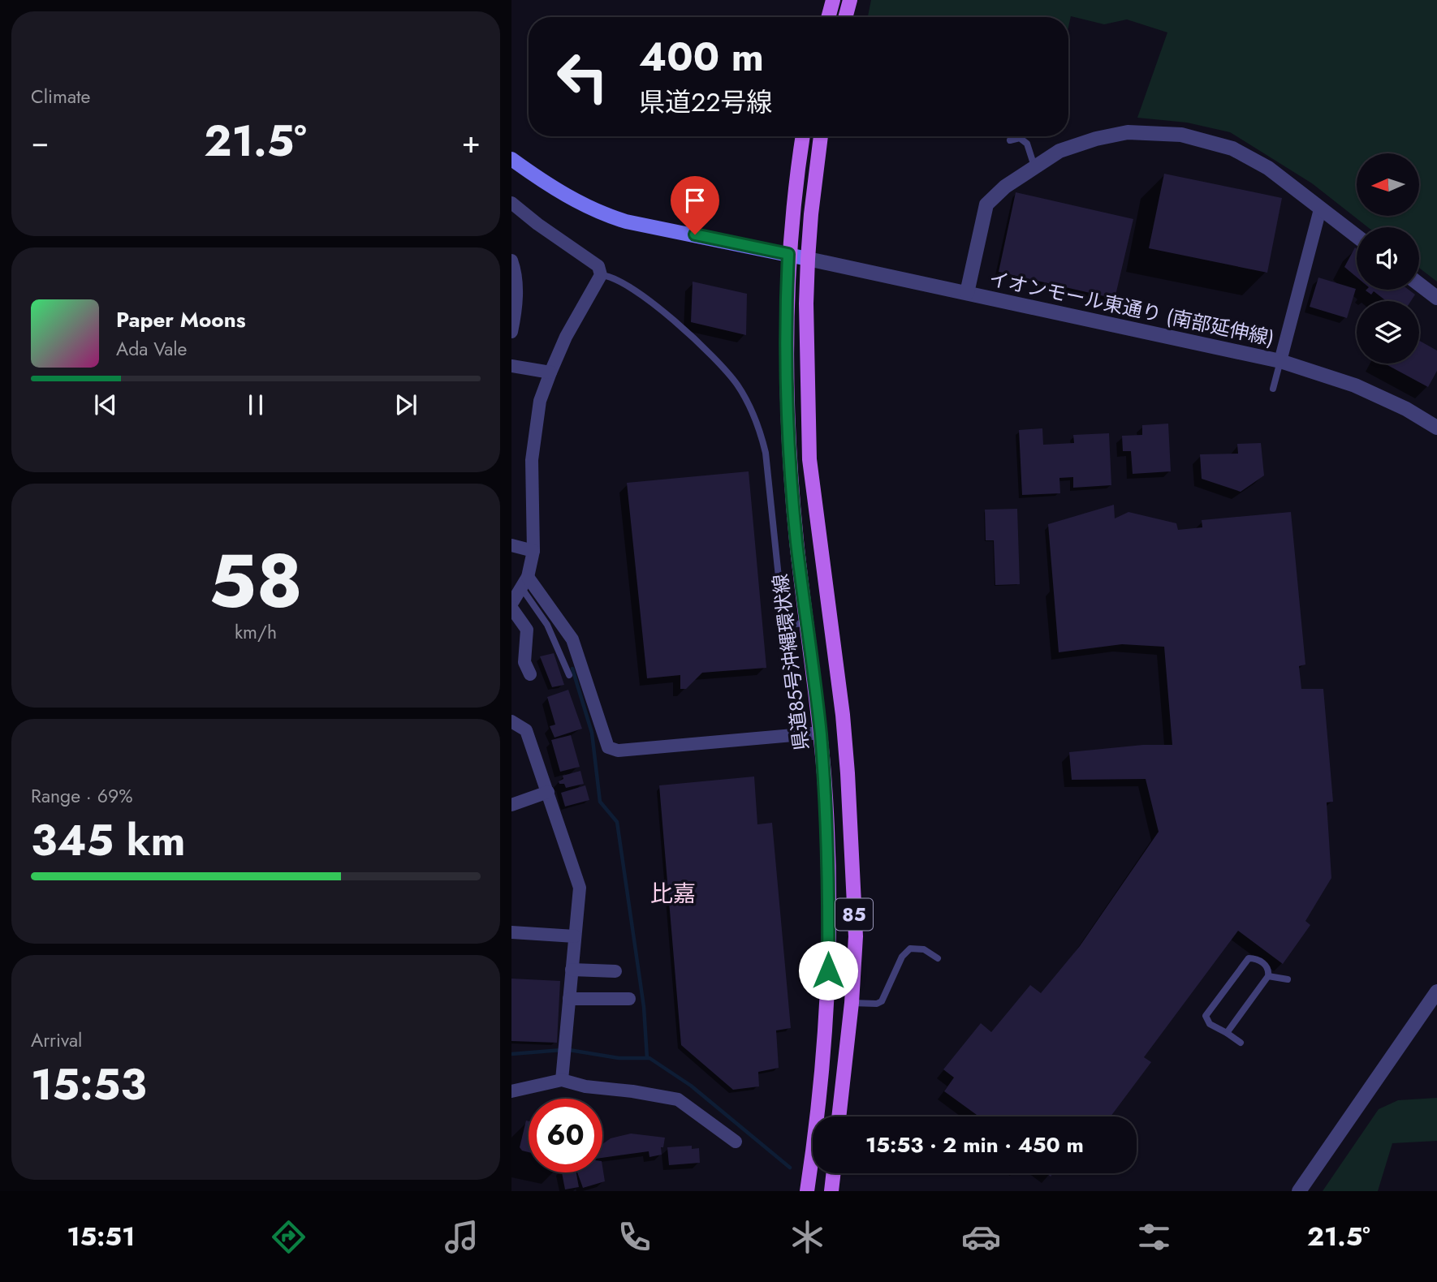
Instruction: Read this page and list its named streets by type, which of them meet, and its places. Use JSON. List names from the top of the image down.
{
  "streets": {
    "main road": ["県道85号沖縄環状線", "85"],
    "street": ["イオンモール東通り (南部延伸線)"]
  },
  "crossings": [
    ["イオンモール東通り (南部延伸線)", "85"]
  ],
  "districts": ["比嘉"],
  "north": "left",
  "page": {
    "tile": [
      "Climate",
      ["58", "km/h"],
      ["Range · 69%", "345 km"],
      ["Arrival", "15:53"]
    ],
    "turn": ["400 m", "県道22号線"],
    "heat": ["−", "21.5°", "+"],
    "song": ["Paper Moons", "Ada Vale"],
    "limit": "60",
    "trip": "15:53 · 2 min · 450 m",
    "tabs": ["15:51", "21.5°"]
  }
}
